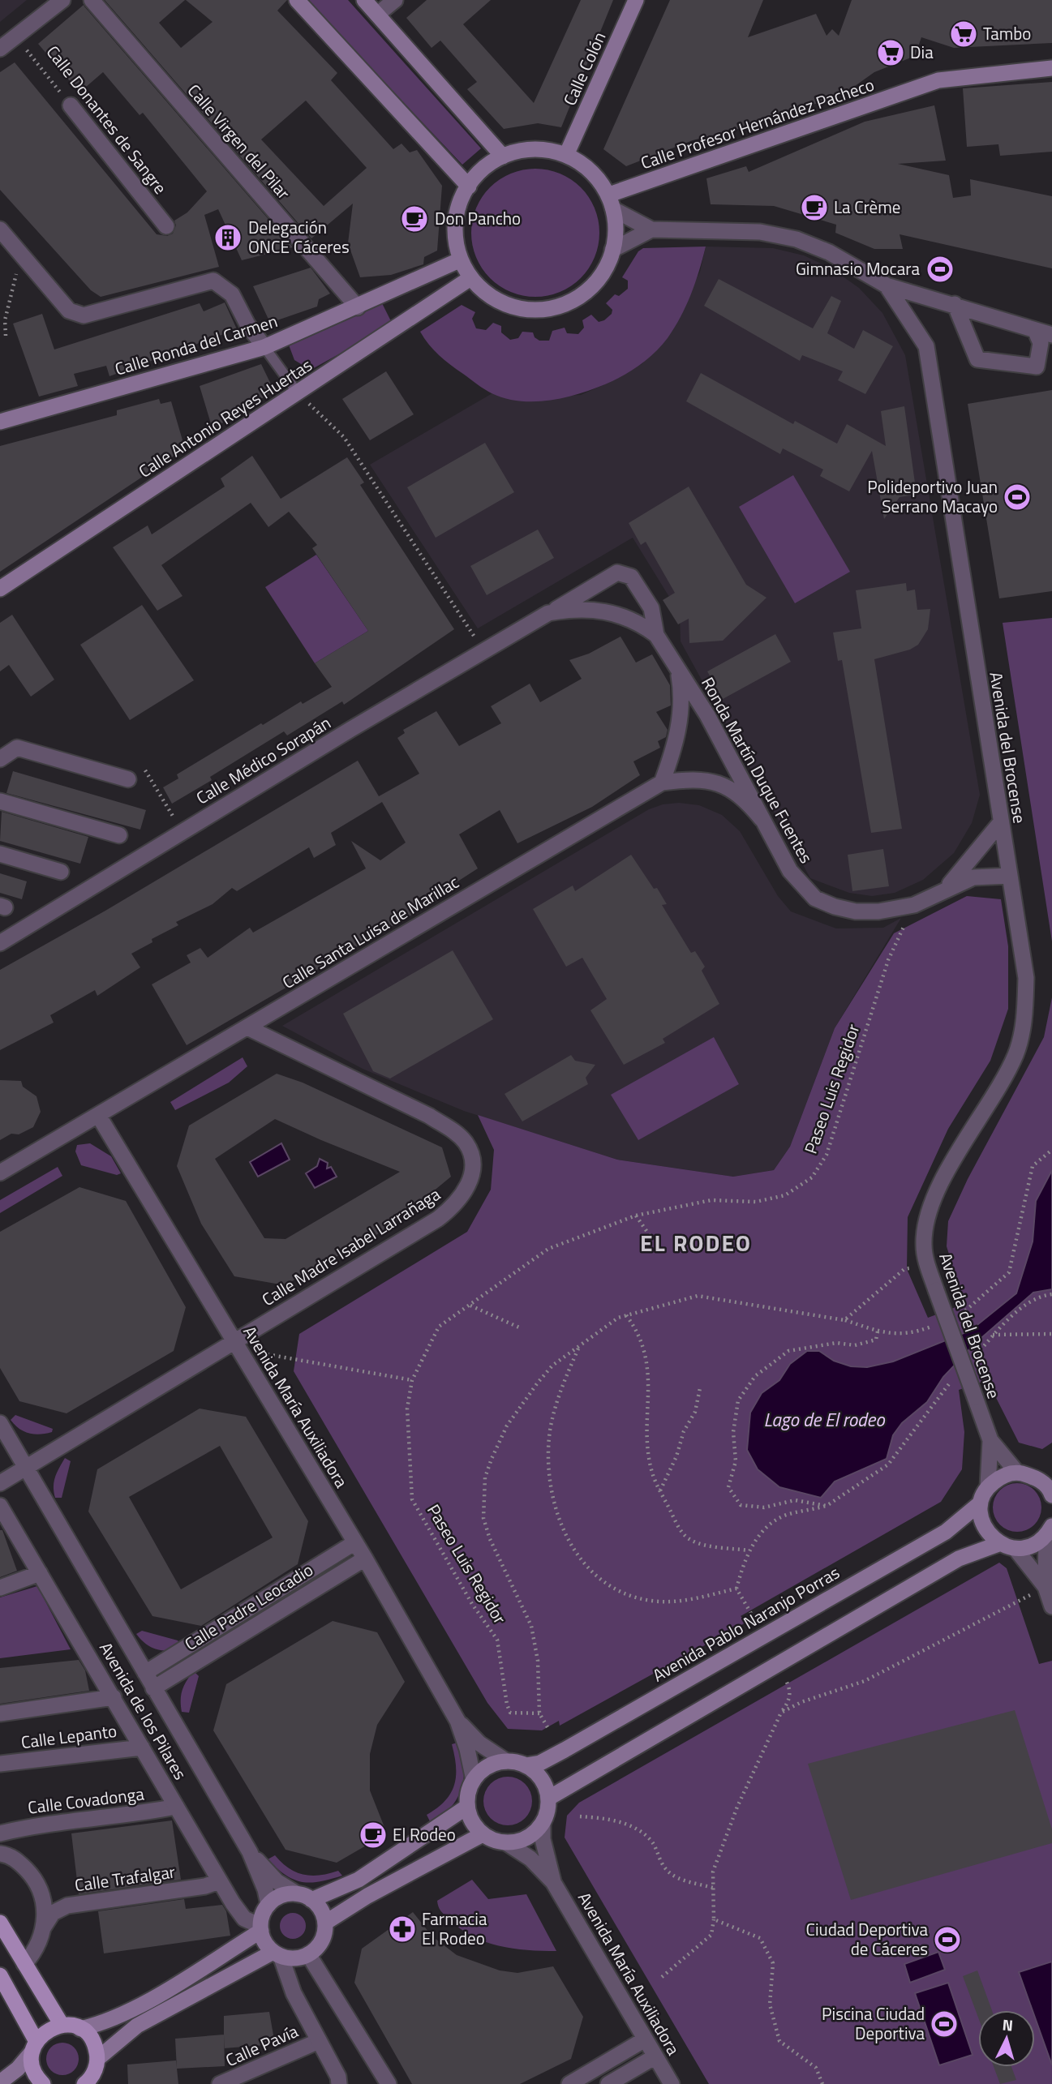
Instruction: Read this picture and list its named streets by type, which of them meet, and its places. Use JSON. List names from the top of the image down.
{
  "streets": {
    "main road": [
      "Calle Colón",
      "Calle Profesor Hernández Pacheco",
      "Calle Ronda del Carmen",
      "Calle Antonio Reyes Huertas",
      "Avenida Pablo Naranjo Porras"
    ],
    "street": [
      "Calle Donantes de Sangre",
      "Calle Virgen del Pilar",
      "Avenida del Brocense",
      "Calle Médico Sorapán",
      "Ronda Martín Duque Fuentes",
      "Calle Santa Luisa de Marillac",
      "Calle Madre Isabel Larrañaga",
      "Avenida María Auxiliadora",
      "Calle Padre Leocadio",
      "Avenida de los Pilares",
      "Calle Lepanto",
      "Calle Covadonga",
      "Calle Trafalgar",
      "Calle Pavía"
    ],
    "path": ["Paseo Luis Regidor"]
  },
  "crossings": [
    ["Calle Colón", "Calle Profesor Hernández Pacheco"],
    ["Calle Colón", "Calle Ronda del Carmen"],
    ["Calle Colón", "Calle Antonio Reyes Huertas"],
    ["Calle Colón", "Avenida del Brocense"],
    ["Calle Profesor Hernández Pacheco", "Calle Ronda del Carmen"],
    ["Calle Profesor Hernández Pacheco", "Calle Antonio Reyes Huertas"],
    ["Calle Profesor Hernández Pacheco", "Avenida del Brocense"],
    ["Calle Virgen del Pilar", "Calle Ronda del Carmen"],
    ["Calle Ronda del Carmen", "Calle Antonio Reyes Huertas"],
    ["Calle Ronda del Carmen", "Avenida del Brocense"],
    ["Calle Antonio Reyes Huertas", "Avenida del Brocense"],
    ["Avenida del Brocense", "Ronda Martín Duque Fuentes"],
    ["Calle Médico Sorapán", "Ronda Martín Duque Fuentes"],
    ["Ronda Martín Duque Fuentes", "Calle Santa Luisa de Marillac"],
    ["Ronda Martín Duque Fuentes", "Paseo Luis Regidor"],
    ["Calle Santa Luisa de Marillac", "Calle Madre Isabel Larrañaga"],
    ["Calle Santa Luisa de Marillac", "Avenida María Auxiliadora"],
    ["Calle Madre Isabel Larrañaga", "Avenida María Auxiliadora"],
    ["Calle Madre Isabel Larrañaga", "Avenida de los Pilares"],
    ["Avenida María Auxiliadora", "Calle Padre Leocadio"],
    ["Avenida María Auxiliadora", "Avenida Pablo Naranjo Porras"],
    ["Calle Padre Leocadio", "Avenida de los Pilares"],
    ["Avenida de los Pilares", "Calle Lepanto"],
    ["Avenida de los Pilares", "Calle Covadonga"],
    ["Avenida de los Pilares", "Calle Trafalgar"]
  ],
  "districts": ["EL RODEO"],
  "water": ["Lago de El rodeo"],
  "places": {
    "supermarket": ["Tambo", "Dia"],
    "cafe": ["La Crème", "Don Pancho", "El Rodeo"],
    "building": ["Delegación ONCE Cáceres"],
    "sports": [
      "Gimnasio Mocara",
      "Polideportivo Juan Serrano Macayo",
      "Ciudad Deportiva de Cáceres",
      "Piscina Ciudad Deportiva"
    ],
    "pharmacy": ["Farmacia El Rodeo"]
  },
  "north": "top"
}
